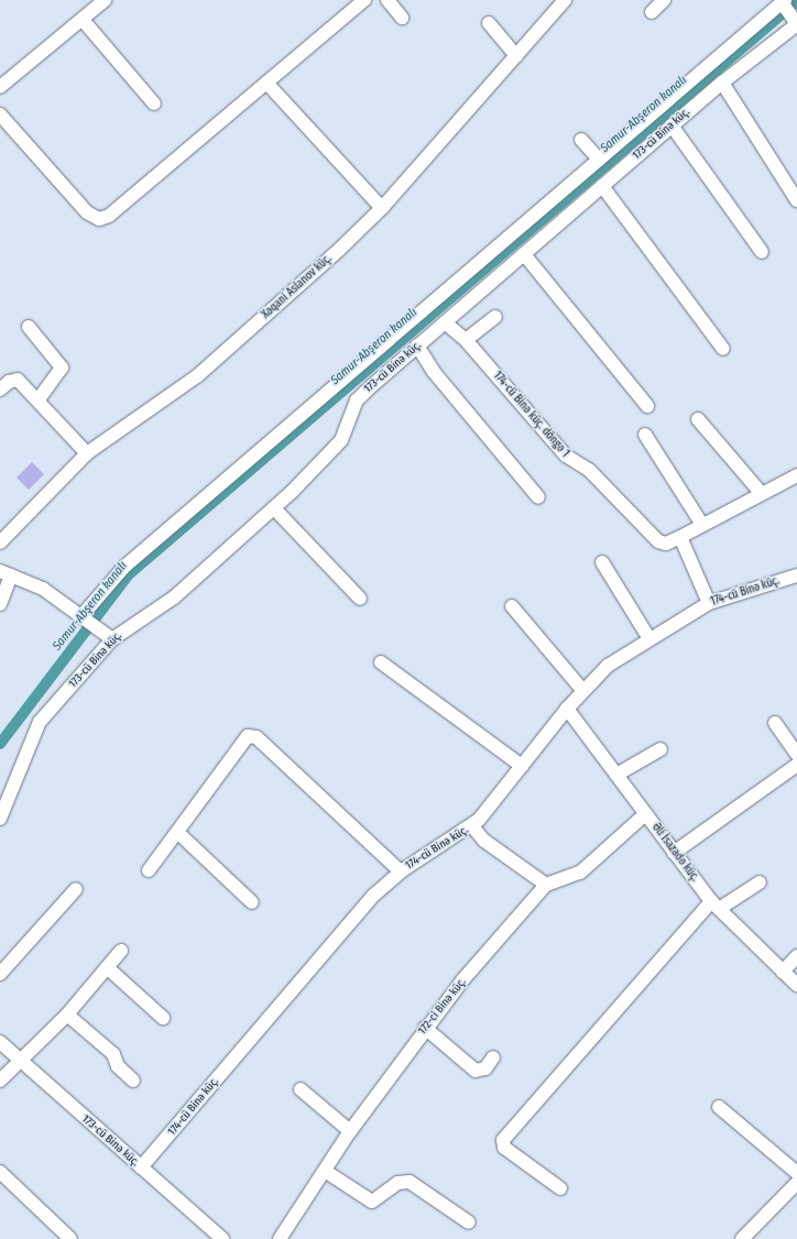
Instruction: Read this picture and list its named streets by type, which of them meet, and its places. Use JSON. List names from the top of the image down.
{
  "streets": {
    "street": [
      "173-cü Binə küç.",
      "Xəqani Aslanov küç.",
      "174-cü Binə küç. döngə 1",
      "174-cü Binə küç.",
      "Əli İsazadə küç.",
      "172-ci Binə küç."
    ]
  },
  "crossings": [
    ["173-cü Binə küç.", "174-cü Binə küç. döngə 1"],
    ["173-cü Binə küç.", "174-cü Binə küç."],
    ["174-cü Binə küç.", "Əli İsazadə küç."]
  ],
  "water": ["Samur-Abşeron kanalı"]
}
